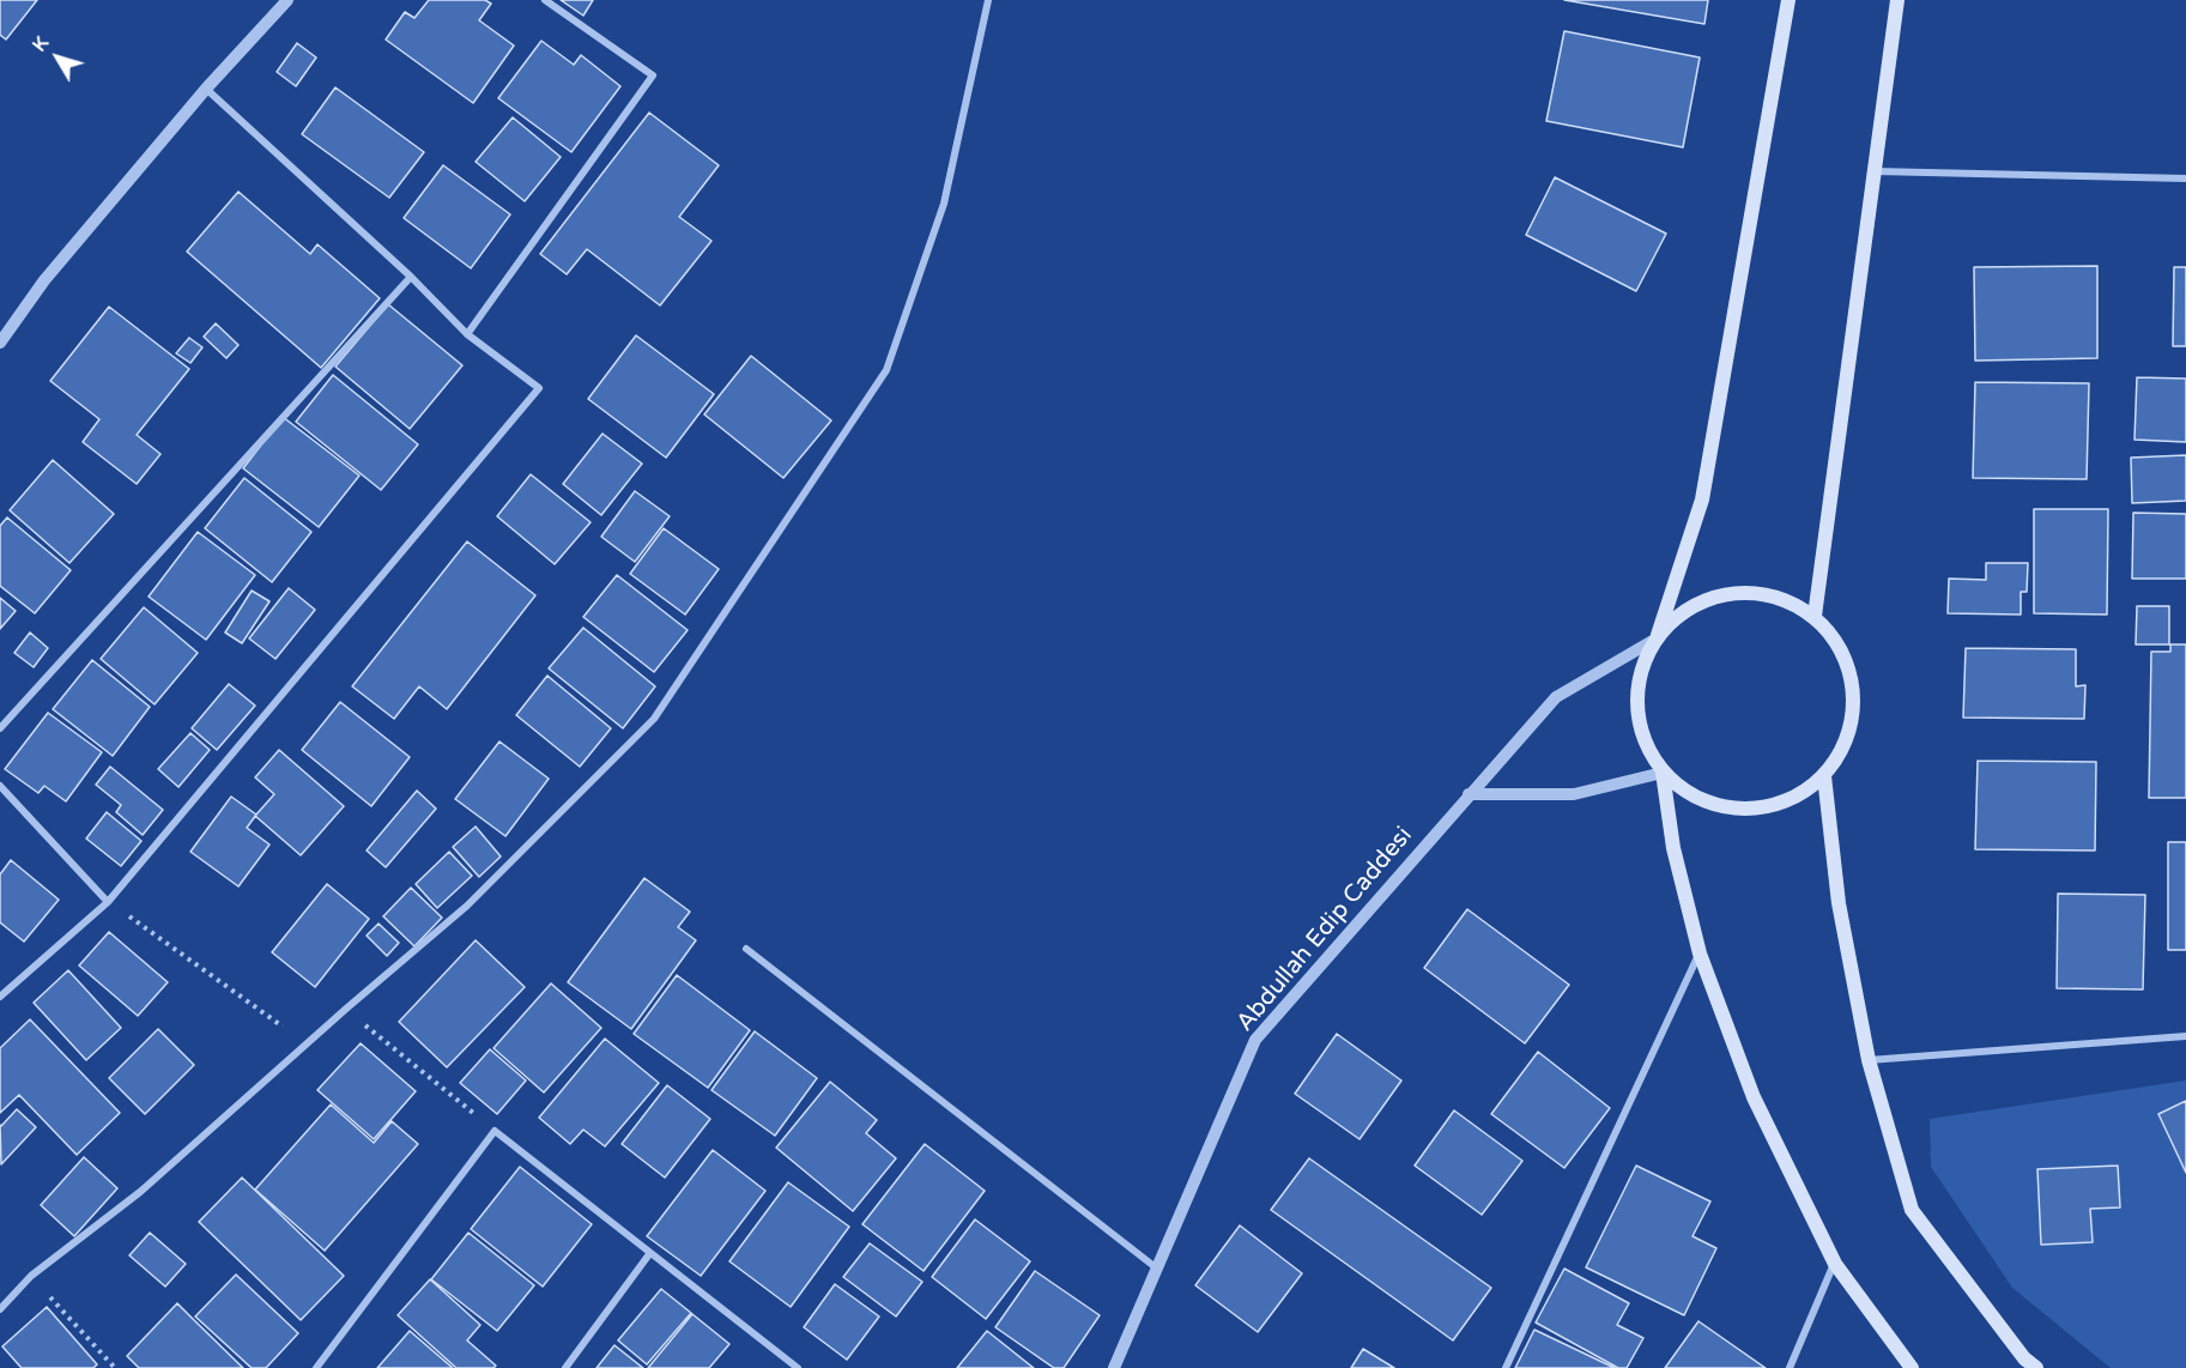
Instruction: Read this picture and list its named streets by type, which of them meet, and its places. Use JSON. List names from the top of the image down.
{
  "streets": {
    "street": ["Abdullah Edip Caddesi"]
  },
  "north": "top left"
}
